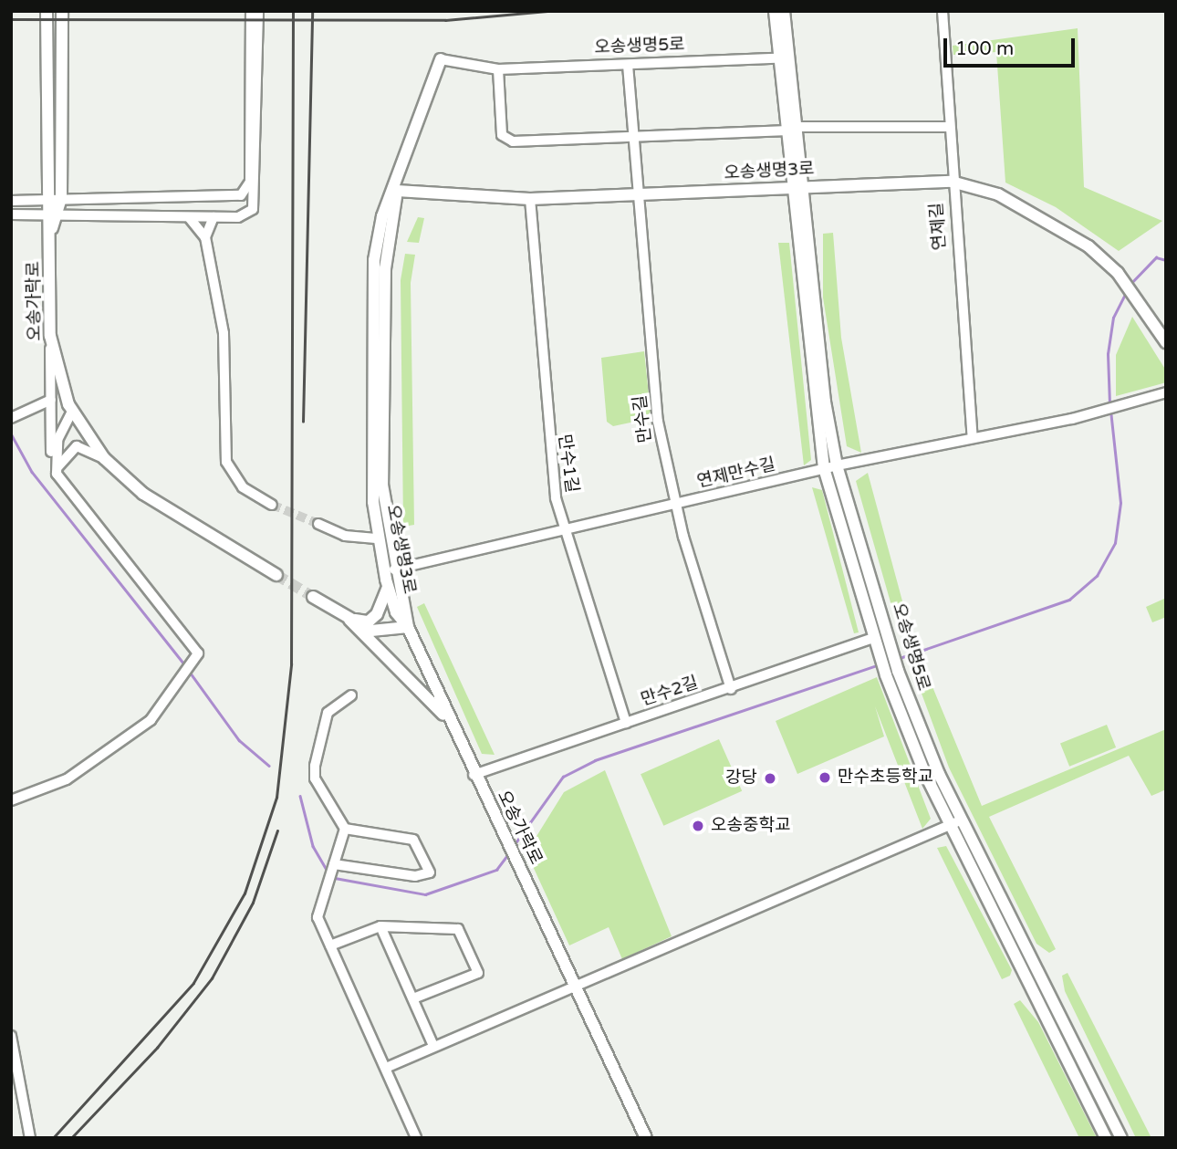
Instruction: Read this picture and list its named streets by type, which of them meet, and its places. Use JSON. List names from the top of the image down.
{
  "streets": {
    "street": [
      "오송생명5로",
      "오송생명3로",
      "연제길",
      "오송가락로",
      "만수길",
      "만수1길",
      "연제만수길",
      "만수2길"
    ]
  },
  "crossings": [
    ["오송생명5로", "오송생명3로"],
    ["오송생명5로", "만수길"],
    ["오송생명5로", "연제만수길"],
    ["오송생명5로", "만수2길"],
    ["오송생명3로", "연제길"],
    ["오송생명3로", "오송가락로"],
    ["오송생명3로", "만수길"],
    ["오송생명3로", "만수1길"],
    ["오송생명3로", "연제만수길"],
    ["연제길", "연제만수길"],
    ["오송가락로", "만수2길"],
    ["만수길", "연제만수길"],
    ["만수길", "만수2길"],
    ["만수1길", "연제만수길"],
    ["만수1길", "만수2길"]
  ],
  "places": ["만수초등학교", "강당", "오송중학교"],
  "scale_bar": "100 m"
}
